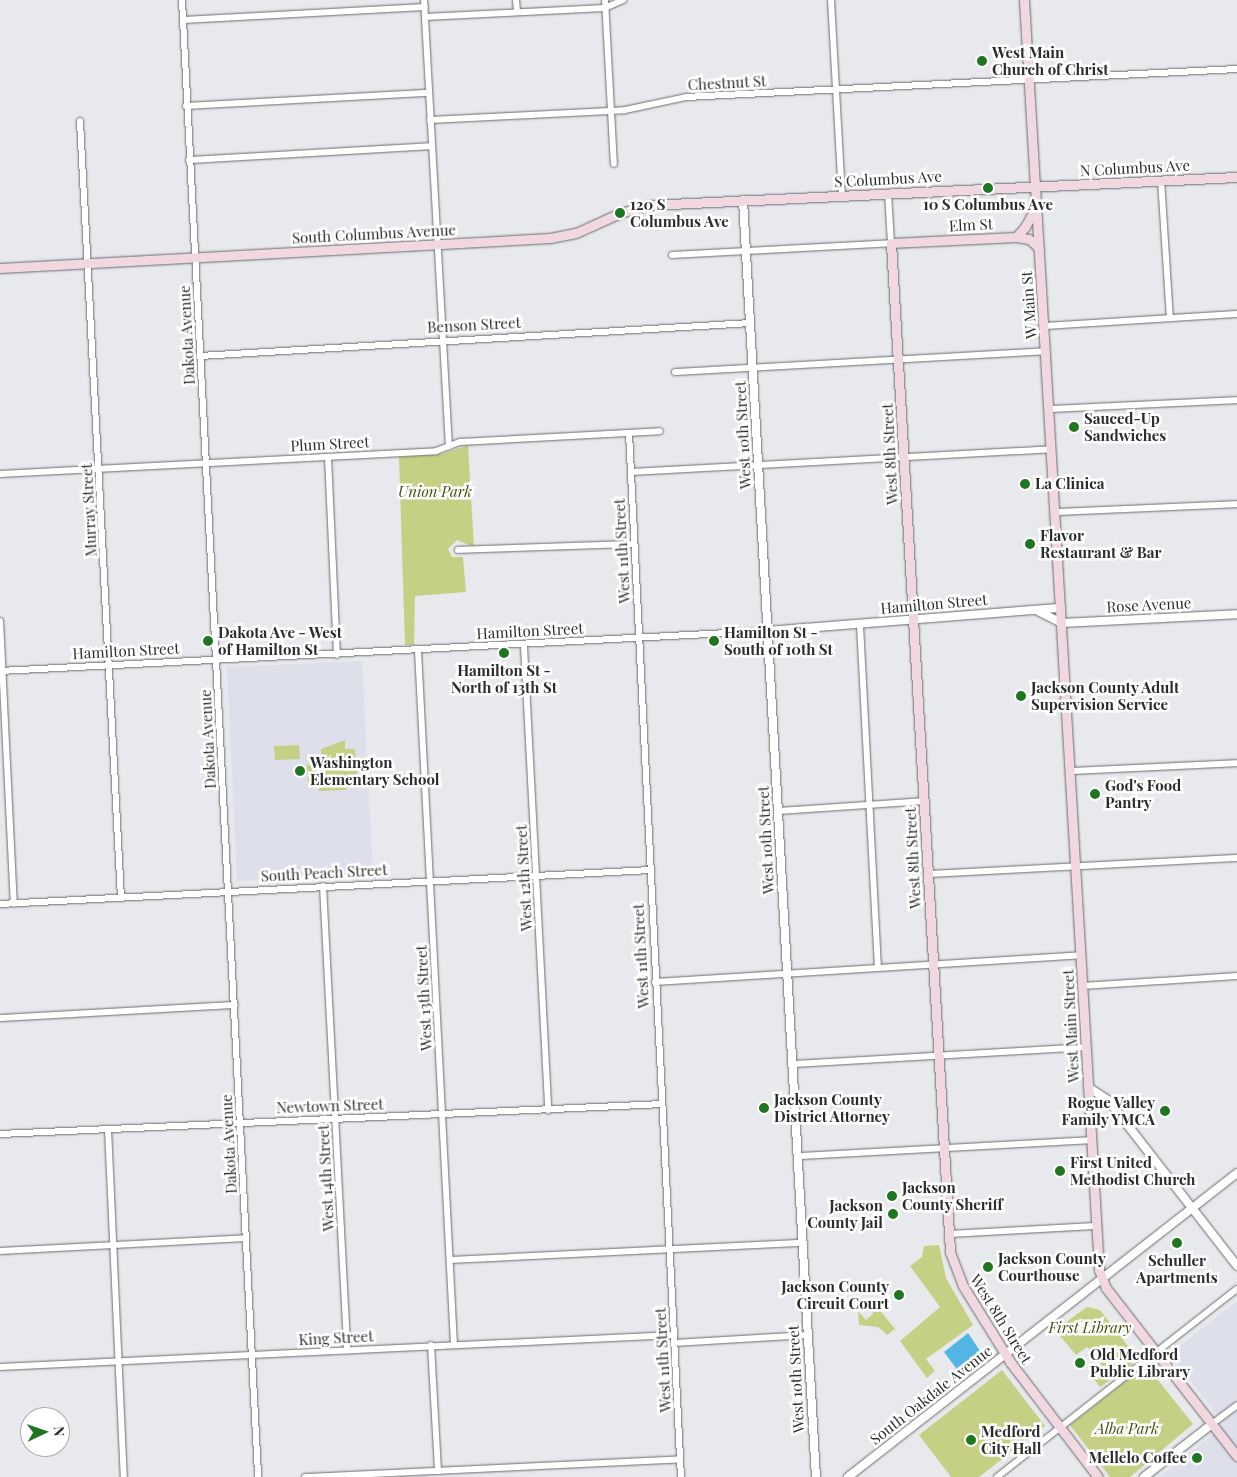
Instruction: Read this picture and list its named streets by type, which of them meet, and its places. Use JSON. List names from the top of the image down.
{
  "streets": {
    "main road": [
      "N Columbus Ave",
      "S Columbus Ave",
      "Elm St",
      "South Columbus Avenue",
      "W Main St",
      "West 8th Street",
      "West Main Street"
    ],
    "street": [
      "Chestnut St",
      "Benson Street",
      "Dakota Avenue",
      "West 10th Street",
      "Plum Street",
      "Murray Street",
      "West 11th Street",
      "Hamilton Street",
      "Rose Avenue",
      "South Peach Street",
      "West 12th Street",
      "West 13th Street",
      "Newtown Street",
      "West 14th Street",
      "King Street",
      "South Oakdale Avenue"
    ]
  },
  "crossings": [
    ["Chestnut St", "W Main St"],
    ["N Columbus Ave", "S Columbus Ave"],
    ["N Columbus Ave", "W Main St"],
    ["S Columbus Ave", "South Columbus Avenue"],
    ["S Columbus Ave", "W Main St"],
    ["S Columbus Ave", "West 10th Street"],
    ["S Columbus Ave", "West 8th Street"],
    ["Elm St", "West 8th Street"],
    ["South Columbus Avenue", "Dakota Avenue"],
    ["South Columbus Avenue", "West 10th Street"],
    ["South Columbus Avenue", "Murray Street"],
    ["W Main St", "Hamilton Street"],
    ["W Main St", "West Main Street"],
    ["Benson Street", "Dakota Avenue"],
    ["Benson Street", "West 10th Street"],
    ["Dakota Avenue", "Plum Street"],
    ["Dakota Avenue", "Hamilton Street"],
    ["Dakota Avenue", "South Peach Street"],
    ["Dakota Avenue", "Newtown Street"],
    ["Dakota Avenue", "King Street"],
    ["West 10th Street", "Hamilton Street"],
    ["Plum Street", "Murray Street"],
    ["Plum Street", "West 11th Street"],
    ["West 8th Street", "Hamilton Street"],
    ["West 8th Street", "South Oakdale Avenue"],
    ["Murray Street", "Hamilton Street"],
    ["Murray Street", "South Peach Street"],
    ["West 11th Street", "Hamilton Street"],
    ["West 11th Street", "South Peach Street"],
    ["West 11th Street", "Newtown Street"],
    ["West 11th Street", "King Street"],
    ["Hamilton Street", "West 12th Street"],
    ["Hamilton Street", "West 13th Street"],
    ["Hamilton Street", "West Main Street"],
    ["Rose Avenue", "West Main Street"],
    ["South Peach Street", "West 12th Street"],
    ["South Peach Street", "West 13th Street"],
    ["South Peach Street", "West 14th Street"],
    ["West 12th Street", "Newtown Street"],
    ["West 13th Street", "Newtown Street"],
    ["West 13th Street", "King Street"],
    ["West Main Street", "South Oakdale Avenue"],
    ["Newtown Street", "West 14th Street"],
    ["West 14th Street", "King Street"]
  ],
  "parks": ["Union Park", "First Library", "Alba Park"],
  "places": [
    "West Main Church of Christ",
    "10 S Columbus Ave",
    "120 S Columbus Ave",
    "Sauced-Up Sandwiches",
    "La Clinica",
    "Flavor Restaurant & Bar",
    "Dakota Ave - West of Hamilton St",
    "Hamilton St - South of 10th St",
    "Hamilton St - North of 13th St",
    "Jackson County Adult Supervision Service",
    "Washington Elementary School",
    "God's Food Pantry",
    "Jackson County District Attorney",
    "Rogue Valley Family YMCA",
    "First United Methodist Church",
    "Jackson County Sheriff",
    "Jackson County Jail",
    "Schuller Apartments",
    "Jackson County Courthouse",
    "Jackson County Circuit Court",
    "Old Medford Public Library",
    "Medford City Hall",
    "Mellelo Coffee"
  ],
  "north": "right"
}
